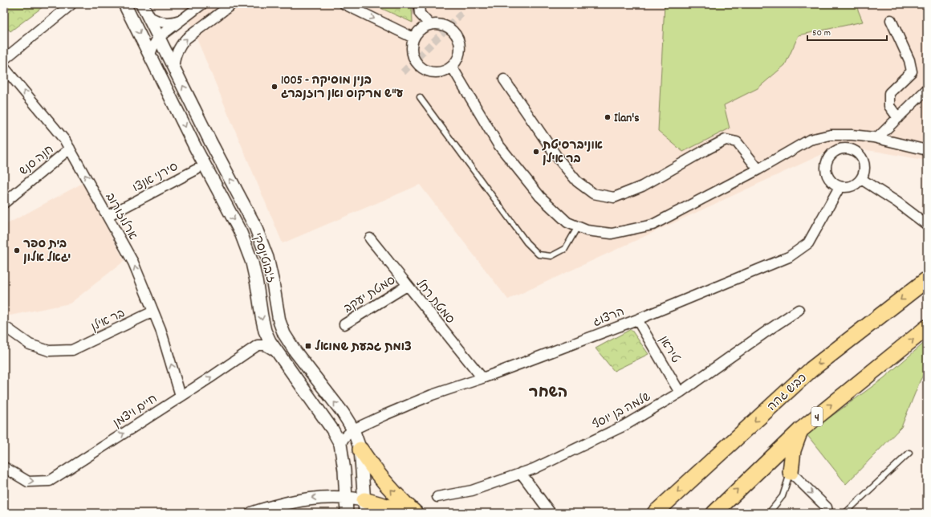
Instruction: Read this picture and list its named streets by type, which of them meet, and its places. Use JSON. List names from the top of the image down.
{
  "streets": {
    "highway": ["כביש גהה", "4"],
    "street": [
      "חנה סנש",
      "סירני אנצו",
      "ארלוזורוב",
      "ז'בוטינסקי",
      "סמטת יעקב",
      "סמטת רחל",
      "הרצוג",
      "בר אילן",
      "טיראן",
      "חיים ויצמן",
      "שלמה בן יוסף"
    ]
  },
  "crossings": [
    ["חנה סנש", "ארלוזורוב"],
    ["סירני אנצו", "ארלוזורוב"],
    ["ארלוזורוב", "בר אילן"],
    ["ארלוזורוב", "חיים ויצמן"],
    ["ז'בוטינסקי", "הרצוג"],
    ["ז'בוטינסקי", "חיים ויצמן"],
    ["סמטת יעקב", "סמטת רחל"],
    ["סמטת רחל", "הרצוג"],
    ["הרצוג", "טיראן"],
    ["טיראן", "שלמה בן יוסף"]
  ],
  "one_way": ["ארלוזורוב", "חיים ויצמן"],
  "districts": ["השחר"],
  "places": {
    "other": [
      "1005 - בנין מוסיקה ע\"ש מרקוס ואן רוזנברג",
      "Ilan's",
      "אוניברסיטת בר אילן",
      "בית ספר יגאל אלון"
    ],
    "transit": ["צומת גבעת שמואל"]
  },
  "scale_bar": "50 m"
}
